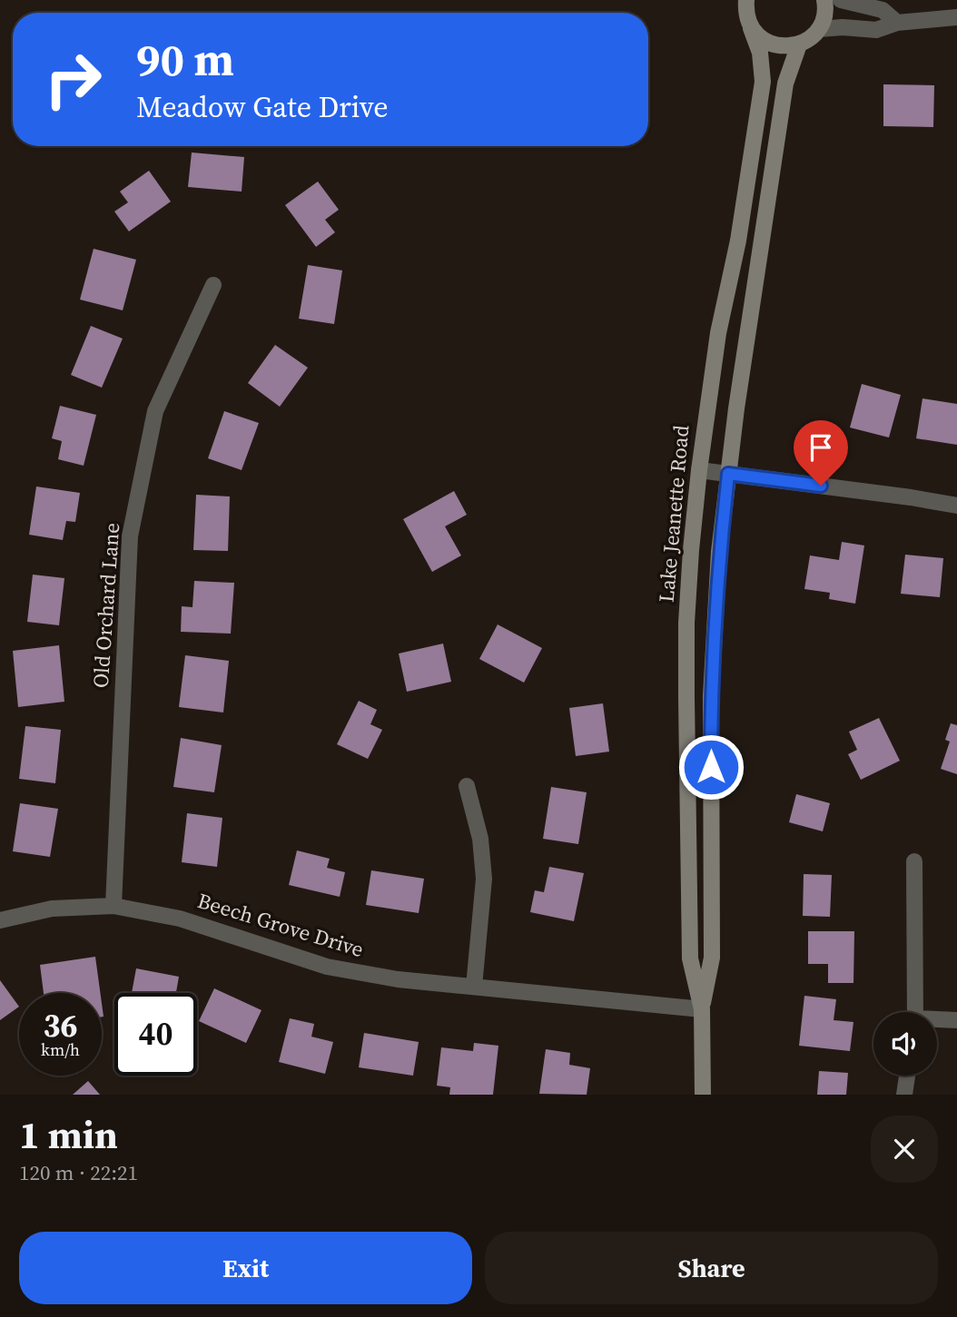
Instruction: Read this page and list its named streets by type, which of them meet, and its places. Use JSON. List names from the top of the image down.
{
  "streets": {
    "street": ["Lake Jeanette Road", "Old Orchard Lane", "Beech Grove Drive"]
  },
  "crossings": [
    ["Lake Jeanette Road", "Beech Grove Drive"],
    ["Old Orchard Lane", "Beech Grove Drive"]
  ],
  "page": {
    "turn": ["90 m", "Meadow Gate Drive"],
    "speed": "36 km/h",
    "limit": "40",
    "heading": ["1 min", "120 m · 22:21"],
    "buttons": ["Exit", "Share"]
  }
}
